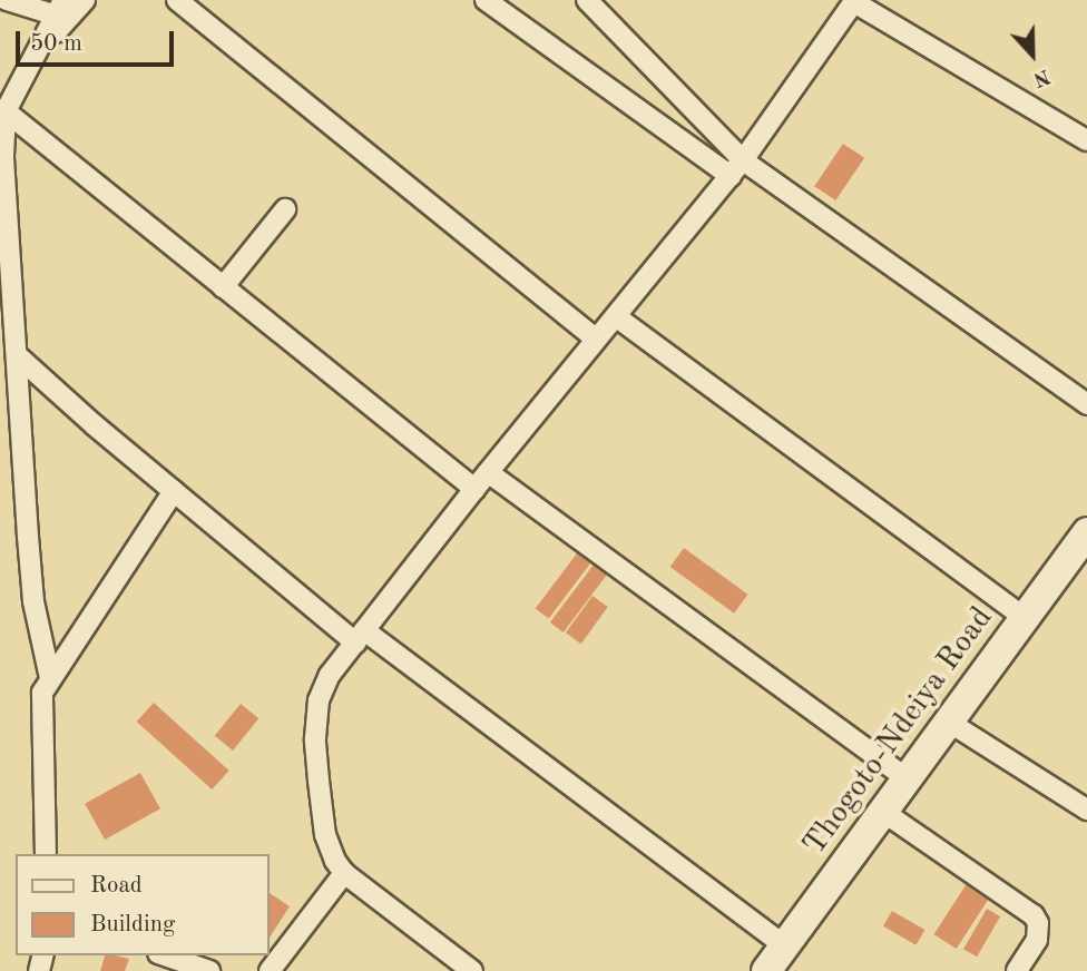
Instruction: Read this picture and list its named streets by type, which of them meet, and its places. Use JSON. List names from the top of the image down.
{
  "streets": {
    "main road": ["Thogoto-Ndeiya Road"]
  },
  "legend": ["Road", "Building"],
  "scale_bar": "50 m",
  "north": "bottom"
}
